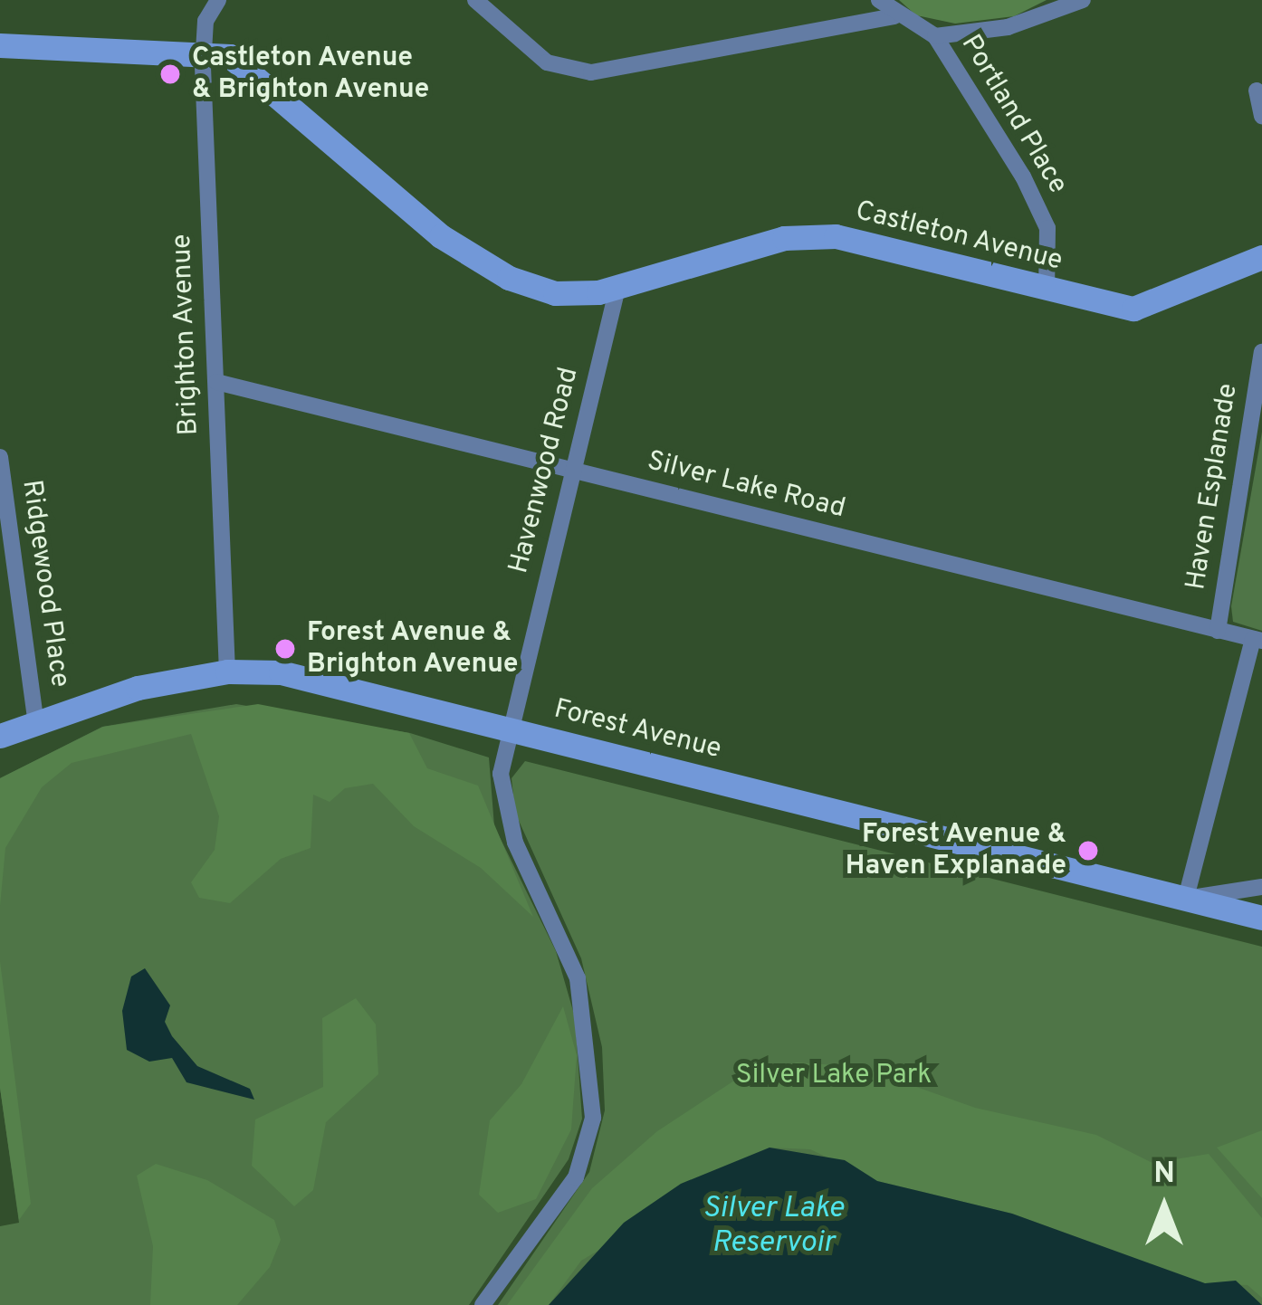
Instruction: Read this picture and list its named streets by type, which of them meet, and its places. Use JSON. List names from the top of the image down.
{
  "streets": {
    "street": [
      "Portland Place",
      "Castleton Avenue",
      "Brighton Avenue",
      "Havenwood Road",
      "Silver Lake Road",
      "Haven Esplanade",
      "Ridgewood Place",
      "Forest Avenue"
    ]
  },
  "crossings": [
    ["Portland Place", "Castleton Avenue"],
    ["Castleton Avenue", "Brighton Avenue"],
    ["Castleton Avenue", "Havenwood Road"],
    ["Brighton Avenue", "Silver Lake Road"],
    ["Brighton Avenue", "Forest Avenue"],
    ["Havenwood Road", "Silver Lake Road"],
    ["Havenwood Road", "Forest Avenue"],
    ["Silver Lake Road", "Haven Esplanade"],
    ["Ridgewood Place", "Forest Avenue"]
  ],
  "water": ["Silver Lake Reservoir"],
  "parks": ["Silver Lake Park"],
  "places": ["Castleton Avenue & Brighton Avenue", "Forest Avenue & Brighton Avenue", "Forest Avenue & Haven Explanade"],
  "north": "top"
}
